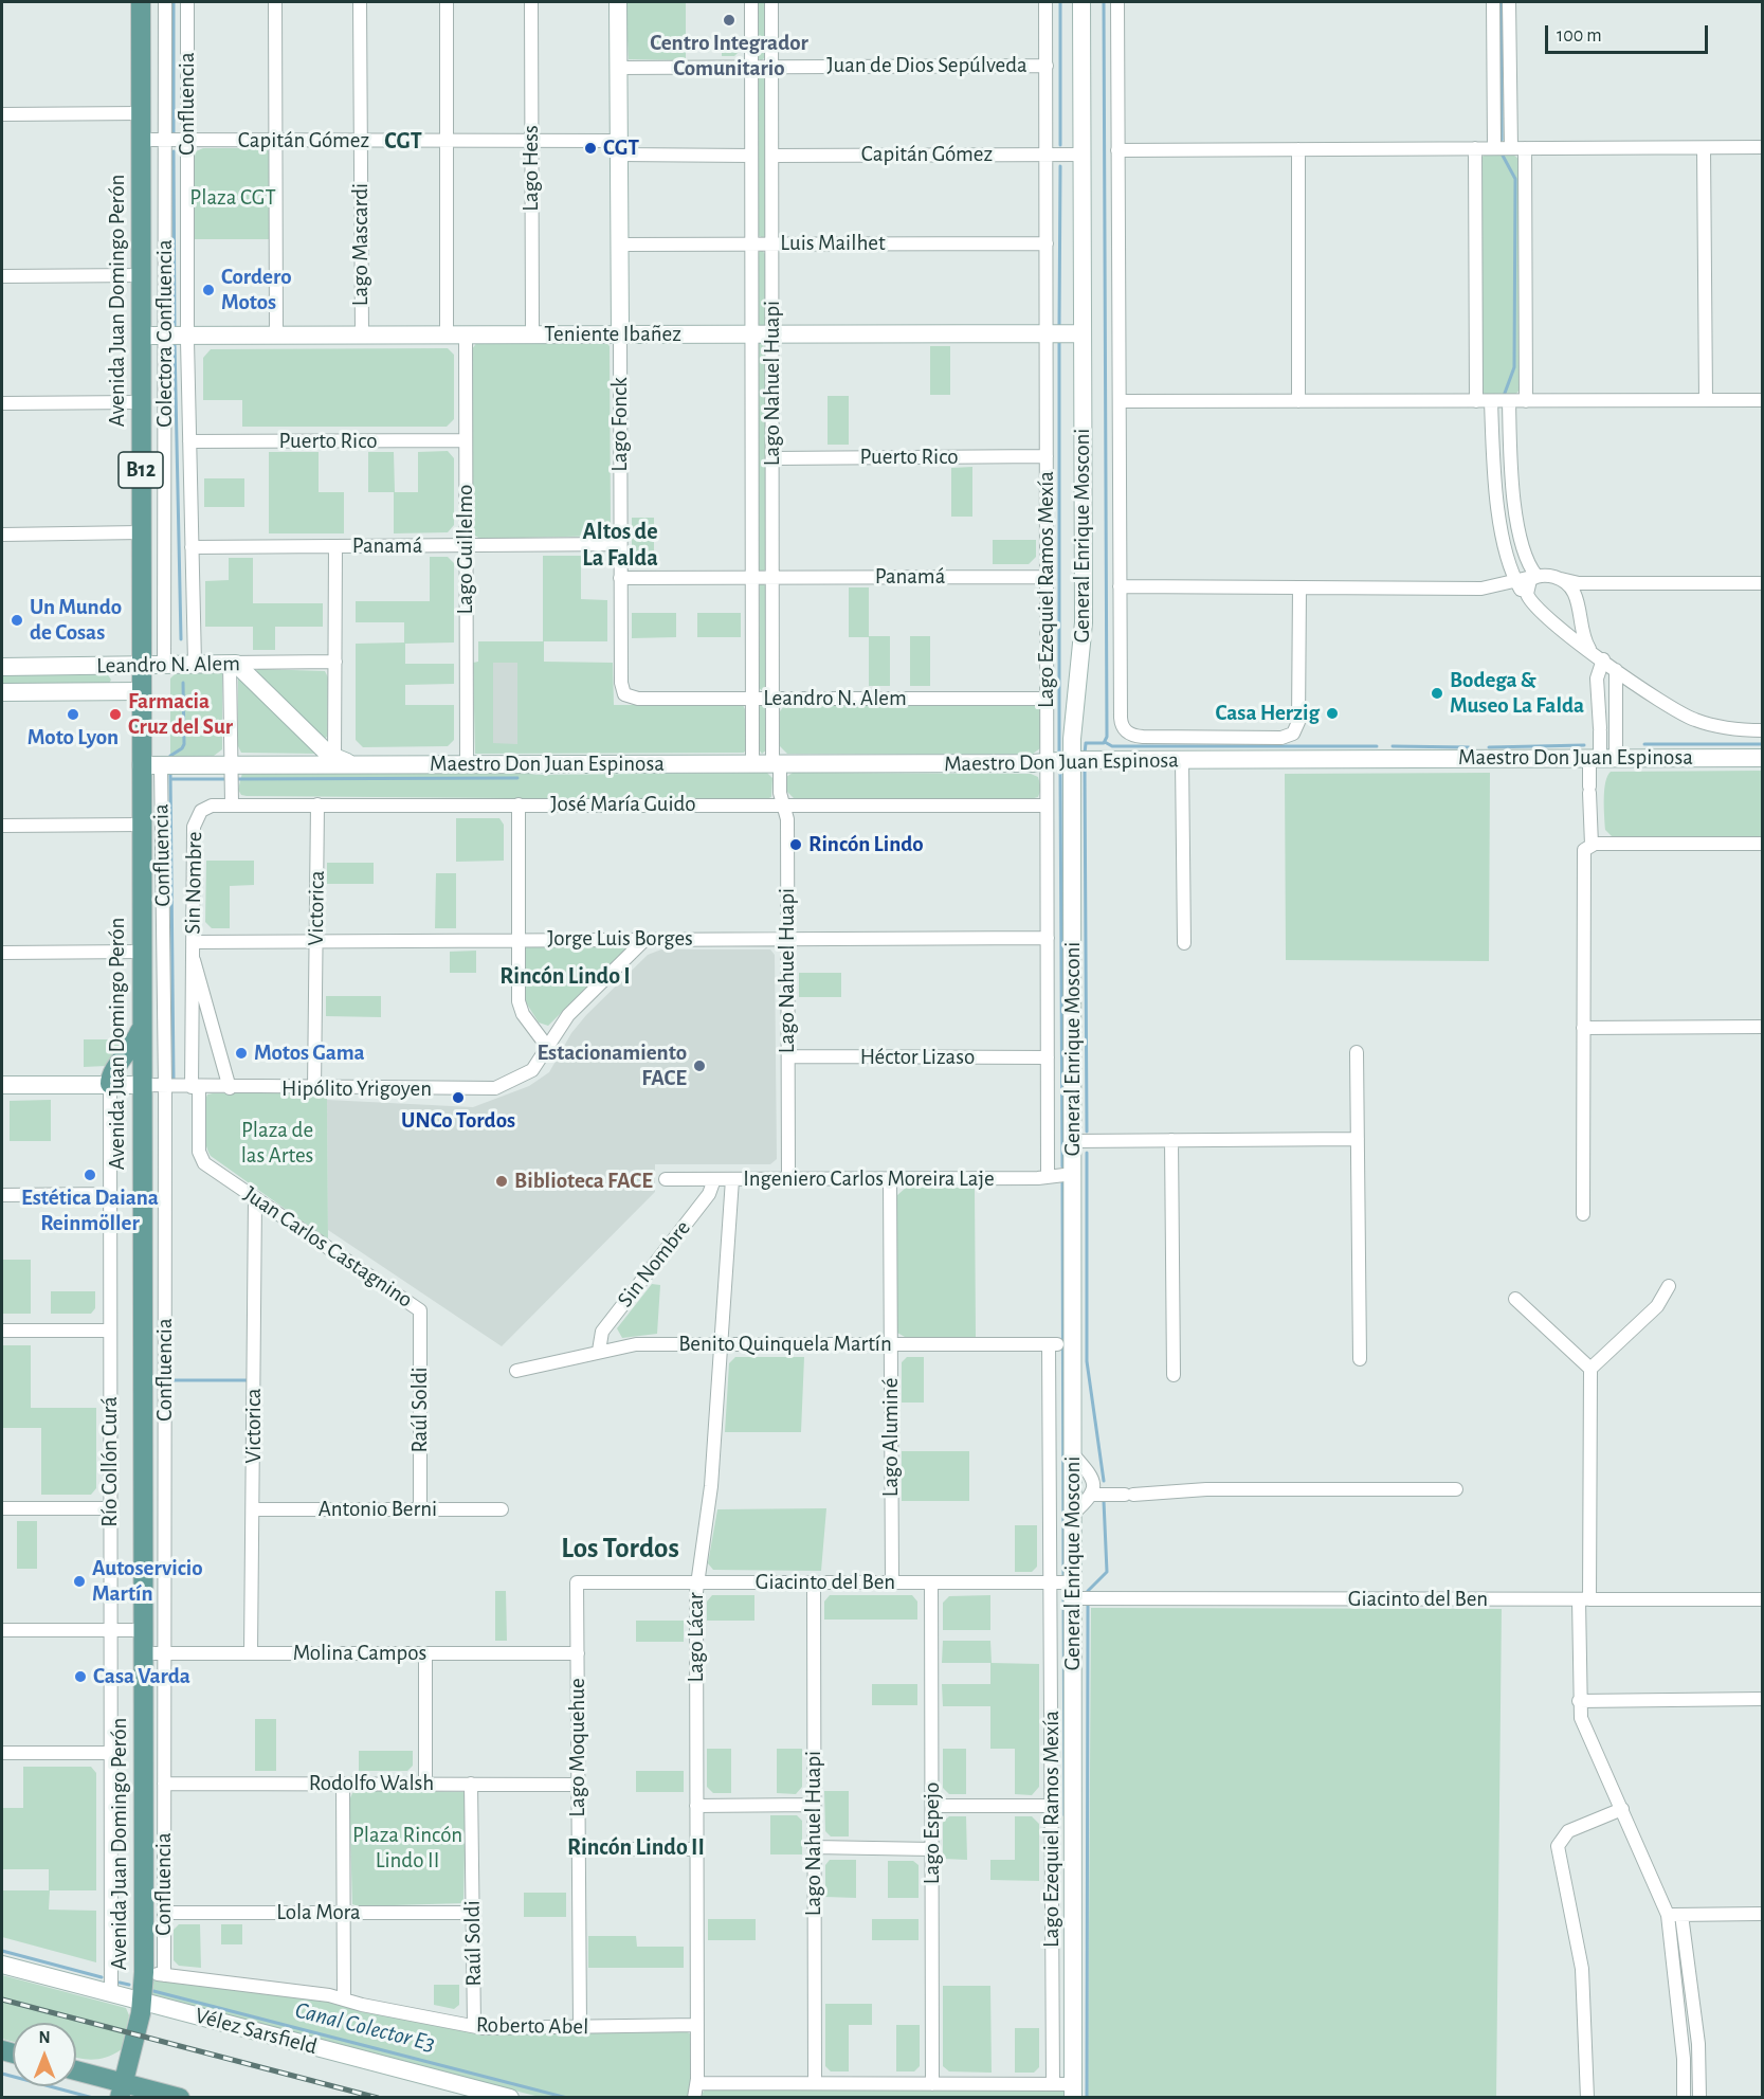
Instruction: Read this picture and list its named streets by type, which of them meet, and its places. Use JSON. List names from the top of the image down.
{
  "streets": {
    "main road": ["Avenida Juan Domingo Perón", "B12"],
    "street": [
      "Juan de Dios Sepúlveda",
      "Confluencia",
      "Capitán Gómez",
      "Lago Hess",
      "Luis Mailhet",
      "Lago Mascardi",
      "Colectora Confluencia",
      "Teniente Ibañez",
      "Lago Nahuel Huapi",
      "Lago Fonck",
      "Puerto Rico",
      "General Enrique Mosconi",
      "Panamá",
      "Lago Guillelmo",
      "Lago Ezequiel Ramos Mexía",
      "Leandro N. Alem",
      "Maestro Don Juan Espinosa",
      "José María Guido",
      "Sin Nombre",
      "Victorica",
      "Jorge Luis Borges",
      "Héctor Lizaso",
      "Hipólito Yrigoyen",
      "Ingeniero Carlos Moreira Laje",
      "Juan Carlos Castagnino",
      "Benito Quinquela Martín",
      "Raúl Soldi",
      "Lago Aluminé",
      "Río Collón Curá",
      "Antonio Berni",
      "Giacinto del Ben",
      "Lago Lácar",
      "Molina Campos",
      "Lago Moquehue",
      "Rodolfo Walsh",
      "Lago Espejo",
      "Lola Mora",
      "Roberto Abel",
      "Vélez Sarsfield"
    ]
  },
  "crossings": [
    ["Juan de Dios Sepúlveda", "Lago Nahuel Huapi"],
    ["Juan de Dios Sepúlveda", "Lago Fonck"],
    ["Juan de Dios Sepúlveda", "Lago Ezequiel Ramos Mexía"],
    ["Confluencia", "Capitán Gómez"],
    ["Confluencia", "Teniente Ibañez"],
    ["Confluencia", "Puerto Rico"],
    ["Confluencia", "Panamá"],
    ["Confluencia", "Leandro N. Alem"],
    ["Confluencia", "Maestro Don Juan Espinosa"],
    ["Confluencia", "Hipólito Yrigoyen"],
    ["Confluencia", "Molina Campos"],
    ["Confluencia", "Rodolfo Walsh"],
    ["Confluencia", "Lola Mora"],
    ["Confluencia", "Roberto Abel"],
    ["Capitán Gómez", "Lago Hess"],
    ["Capitán Gómez", "Lago Mascardi"],
    ["Capitán Gómez", "Avenida Juan Domingo Perón"],
    ["Capitán Gómez", "Colectora Confluencia"],
    ["Capitán Gómez", "Lago Nahuel Huapi"],
    ["Capitán Gómez", "Lago Fonck"],
    ["Capitán Gómez", "General Enrique Mosconi"],
    ["Capitán Gómez", "Lago Ezequiel Ramos Mexía"],
    ["Lago Hess", "Teniente Ibañez"],
    ["Luis Mailhet", "Lago Nahuel Huapi"],
    ["Luis Mailhet", "Lago Fonck"],
    ["Luis Mailhet", "Lago Ezequiel Ramos Mexía"],
    ["Lago Mascardi", "Teniente Ibañez"],
    ["Avenida Juan Domingo Perón", "Teniente Ibañez"],
    ["Avenida Juan Domingo Perón", "Leandro N. Alem"],
    ["Avenida Juan Domingo Perón", "Maestro Don Juan Espinosa"],
    ["Avenida Juan Domingo Perón", "Hipólito Yrigoyen"],
    ["Avenida Juan Domingo Perón", "Molina Campos"],
    ["Avenida Juan Domingo Perón", "Roberto Abel"],
    ["Avenida Juan Domingo Perón", "Vélez Sarsfield"],
    ["Colectora Confluencia", "Teniente Ibañez"],
    ["Colectora Confluencia", "Leandro N. Alem"],
    ["Teniente Ibañez", "Lago Nahuel Huapi"],
    ["Teniente Ibañez", "Lago Fonck"],
    ["Teniente Ibañez", "General Enrique Mosconi"],
    ["Teniente Ibañez", "Lago Guillelmo"],
    ["Teniente Ibañez", "Lago Ezequiel Ramos Mexía"],
    ["Lago Nahuel Huapi", "Puerto Rico"],
    ["Lago Nahuel Huapi", "Panamá"],
    ["Lago Nahuel Huapi", "Leandro N. Alem"],
    ["Lago Nahuel Huapi", "Maestro Don Juan Espinosa"],
    ["Lago Nahuel Huapi", "José María Guido"],
    ["Lago Nahuel Huapi", "Jorge Luis Borges"],
    ["Lago Nahuel Huapi", "Héctor Lizaso"],
    ["Lago Nahuel Huapi", "Ingeniero Carlos Moreira Laje"],
    ["Lago Nahuel Huapi", "Giacinto del Ben"],
    ["Lago Fonck", "Panamá"],
    ["Lago Fonck", "Leandro N. Alem"],
    ["Puerto Rico", "Lago Guillelmo"],
    ["Puerto Rico", "Lago Ezequiel Ramos Mexía"],
    ["General Enrique Mosconi", "Maestro Don Juan Espinosa"],
    ["General Enrique Mosconi", "Ingeniero Carlos Moreira Laje"],
    ["General Enrique Mosconi", "Giacinto del Ben"],
    ["Panamá", "Lago Guillelmo"],
    ["Panamá", "Lago Ezequiel Ramos Mexía"],
    ["Lago Guillelmo", "Maestro Don Juan Espinosa"],
    ["Lago Ezequiel Ramos Mexía", "Leandro N. Alem"],
    ["Lago Ezequiel Ramos Mexía", "Maestro Don Juan Espinosa"],
    ["Lago Ezequiel Ramos Mexía", "José María Guido"],
    ["Lago Ezequiel Ramos Mexía", "Jorge Luis Borges"],
    ["Lago Ezequiel Ramos Mexía", "Héctor Lizaso"],
    ["Lago Ezequiel Ramos Mexía", "Ingeniero Carlos Moreira Laje"],
    ["Lago Ezequiel Ramos Mexía", "Benito Quinquela Martín"],
    ["Lago Ezequiel Ramos Mexía", "Giacinto del Ben"],
    ["José María Guido", "Sin Nombre"],
    ["José María Guido", "Victorica"],
    ["Sin Nombre", "Jorge Luis Borges"],
    ["Sin Nombre", "Hipólito Yrigoyen"],
    ["Sin Nombre", "Ingeniero Carlos Moreira Laje"],
    ["Sin Nombre", "Juan Carlos Castagnino"],
    ["Sin Nombre", "Benito Quinquela Martín"],
    ["Victorica", "Jorge Luis Borges"],
    ["Victorica", "Hipólito Yrigoyen"],
    ["Victorica", "Juan Carlos Castagnino"],
    ["Victorica", "Antonio Berni"],
    ["Victorica", "Molina Campos"],
    ["Jorge Luis Borges", "Hipólito Yrigoyen"],
    ["Hipólito Yrigoyen", "Juan Carlos Castagnino"],
    ["Hipólito Yrigoyen", "Río Collón Curá"],
    ["Ingeniero Carlos Moreira Laje", "Lago Aluminé"],
    ["Ingeniero Carlos Moreira Laje", "Lago Lácar"],
    ["Juan Carlos Castagnino", "Raúl Soldi"],
    ["Benito Quinquela Martín", "Lago Aluminé"],
    ["Benito Quinquela Martín", "Lago Lácar"],
    ["Raúl Soldi", "Antonio Berni"],
    ["Raúl Soldi", "Rodolfo Walsh"],
    ["Raúl Soldi", "Lola Mora"],
    ["Raúl Soldi", "Roberto Abel"],
    ["Lago Aluminé", "Giacinto del Ben"],
    ["Río Collón Curá", "Vélez Sarsfield"],
    ["Giacinto del Ben", "Lago Lácar"],
    ["Giacinto del Ben", "Lago Moquehue"],
    ["Giacinto del Ben", "Lago Espejo"],
    ["Lago Lácar", "Roberto Abel"],
    ["Molina Campos", "Lago Moquehue"],
    ["Lago Moquehue", "Rodolfo Walsh"],
    ["Lago Moquehue", "Roberto Abel"]
  ],
  "districts": [
    "CGT",
    "Altos de La Falda",
    "Rincón Lindo I",
    "Los Tordos",
    "Rincón Lindo II"
  ],
  "water": ["Canal Colector E3"],
  "parks": ["Plaza CGT", "Plaza de las Artes", "Plaza Rincón Lindo II"],
  "places": [
    "Centro Integrador Comunitario",
    "CGT",
    "Cordero Motos",
    "Un Mundo de Cosas",
    "Bodega & Museo La Falda",
    "Casa Herzig",
    "Moto Lyon",
    "Farmacia Cruz del Sur",
    "Rincón Lindo",
    "Motos Gama",
    "Estacionamiento FACE",
    "UNCo Tordos",
    "Estética Daiana Reinmöller",
    "Biblioteca FACE",
    "Autoservicio Martín",
    "Casa Varda"
  ],
  "scale_bar": "100 m",
  "north": "top"
}
